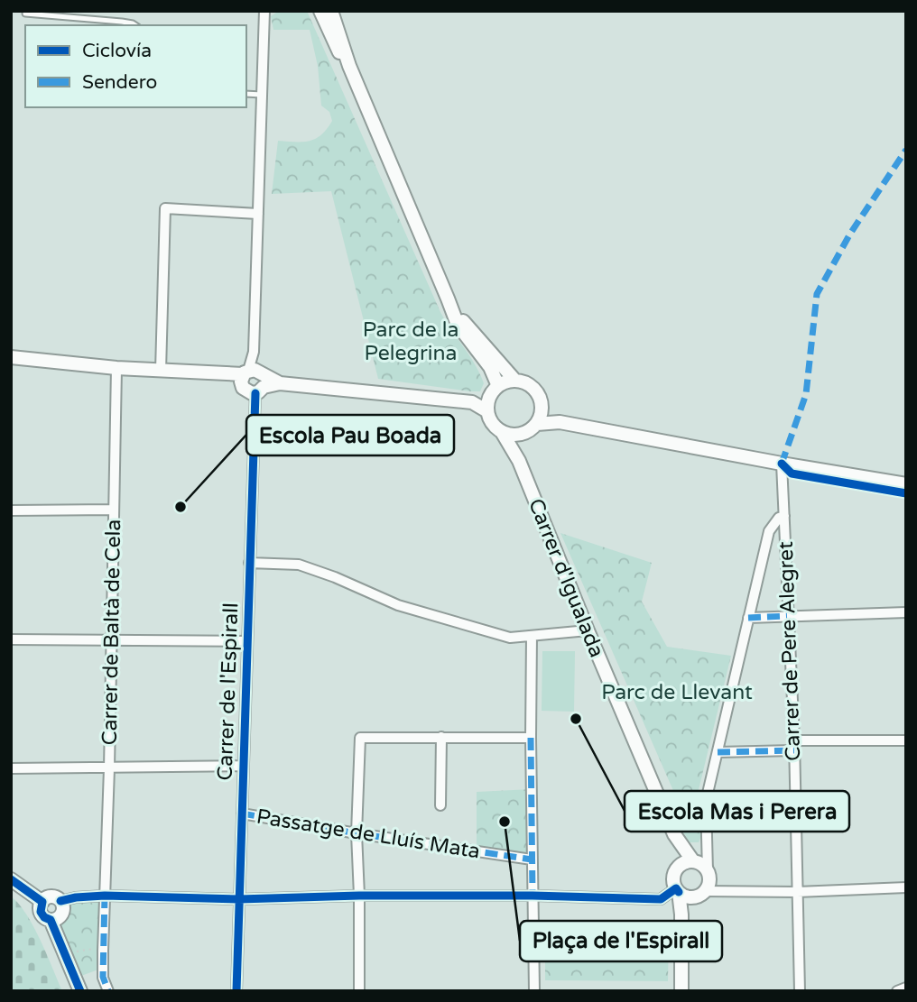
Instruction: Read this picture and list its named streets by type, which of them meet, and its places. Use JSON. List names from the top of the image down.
{
  "streets": {
    "street": [
      "Carrer d'Igualada",
      "Carrer de Baltà de Cela",
      "Carrer de Pere Alegret",
      "Carrer de l'Espirall",
      "Passatge de Lluís Mata"
    ]
  },
  "crossings": [
    ["Carrer de l'Espirall", "Passatge de Lluís Mata"]
  ],
  "parks": ["Parc de la Pelegrina", "Parc de Llevant"],
  "places": ["Escola Pau Boada", "Escola Mas i Perera", "Plaça de l'Espirall"],
  "legend": ["Ciclovía", "Sendero"]
}
